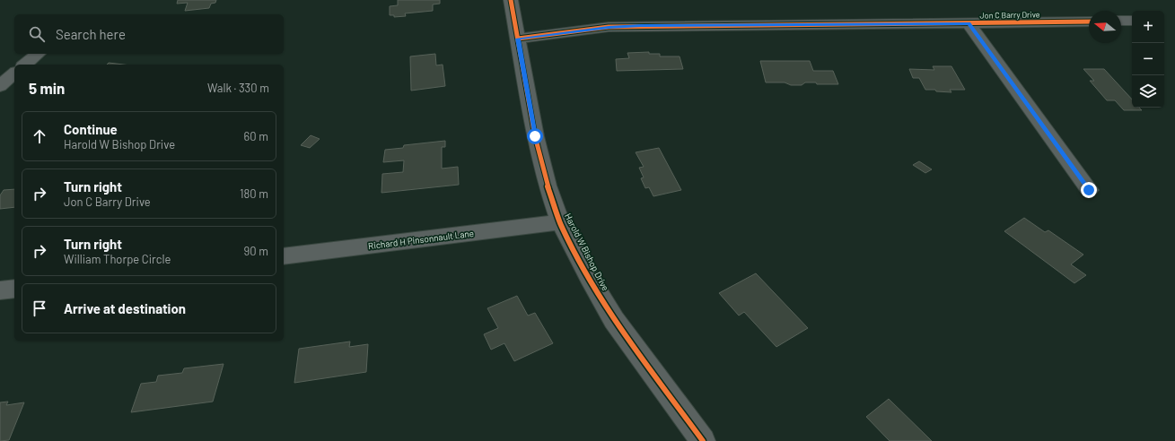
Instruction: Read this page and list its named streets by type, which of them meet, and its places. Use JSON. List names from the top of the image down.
{
  "streets": {
    "street": ["Jon C Barry Drive", "Richard H Pinsonnault Lane", "Harold W Bishop Drive"]
  },
  "crossings": [
    ["Jon C Barry Drive", "Harold W Bishop Drive"],
    ["Richard H Pinsonnault Lane", "Harold W Bishop Drive"]
  ],
  "north": "left",
  "page": {
    "map_buttons": ["+", "−"],
    "search": "Search here",
    "heading": ["5 min", "Walk · 330 m"],
    "list": [
      ["Continue", "Harold W Bishop Drive", "60 m"],
      ["Turn right", "Jon C Barry Drive", "180 m"],
      ["Turn right", "William Thorpe Circle", "90 m"],
      "Arrive at destination"
    ]
  }
}
